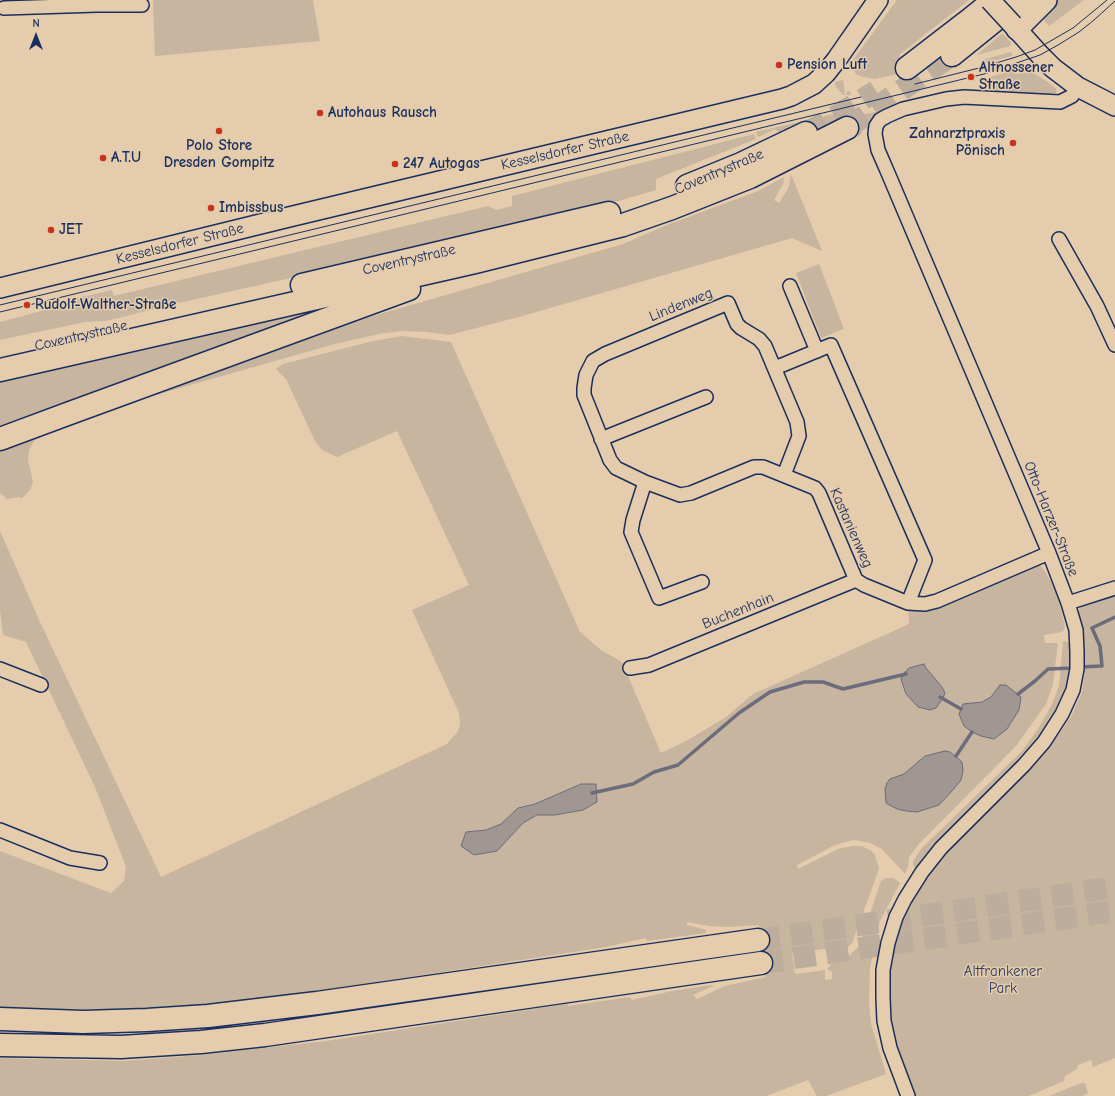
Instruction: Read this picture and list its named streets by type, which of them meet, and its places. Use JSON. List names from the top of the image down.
{
  "streets": {
    "highway": ["Coventrystraße"],
    "street": [
      "Kesselsdorfer Straße",
      "Lindenweg",
      "Otto-Harzer-Straße",
      "Kastanienweg",
      "Buchenhain"
    ]
  },
  "crossings": [
    ["Lindenweg", "Kastanienweg"],
    ["Otto-Harzer-Straße", "Kastanienweg"],
    ["Kastanienweg", "Buchenhain"]
  ],
  "parks": ["Altfrankener Park"],
  "places": [
    "Pension Luft",
    "Altnossener Straße",
    "Autohaus Rausch",
    "Polo Store Dresden Gompitz",
    "Zahnarztpraxis Pönisch",
    "A.T.U",
    "247 Autogas",
    "Imbissbus",
    "JET",
    "Rudolf-Walther-Straße"
  ],
  "north": "top"
}
